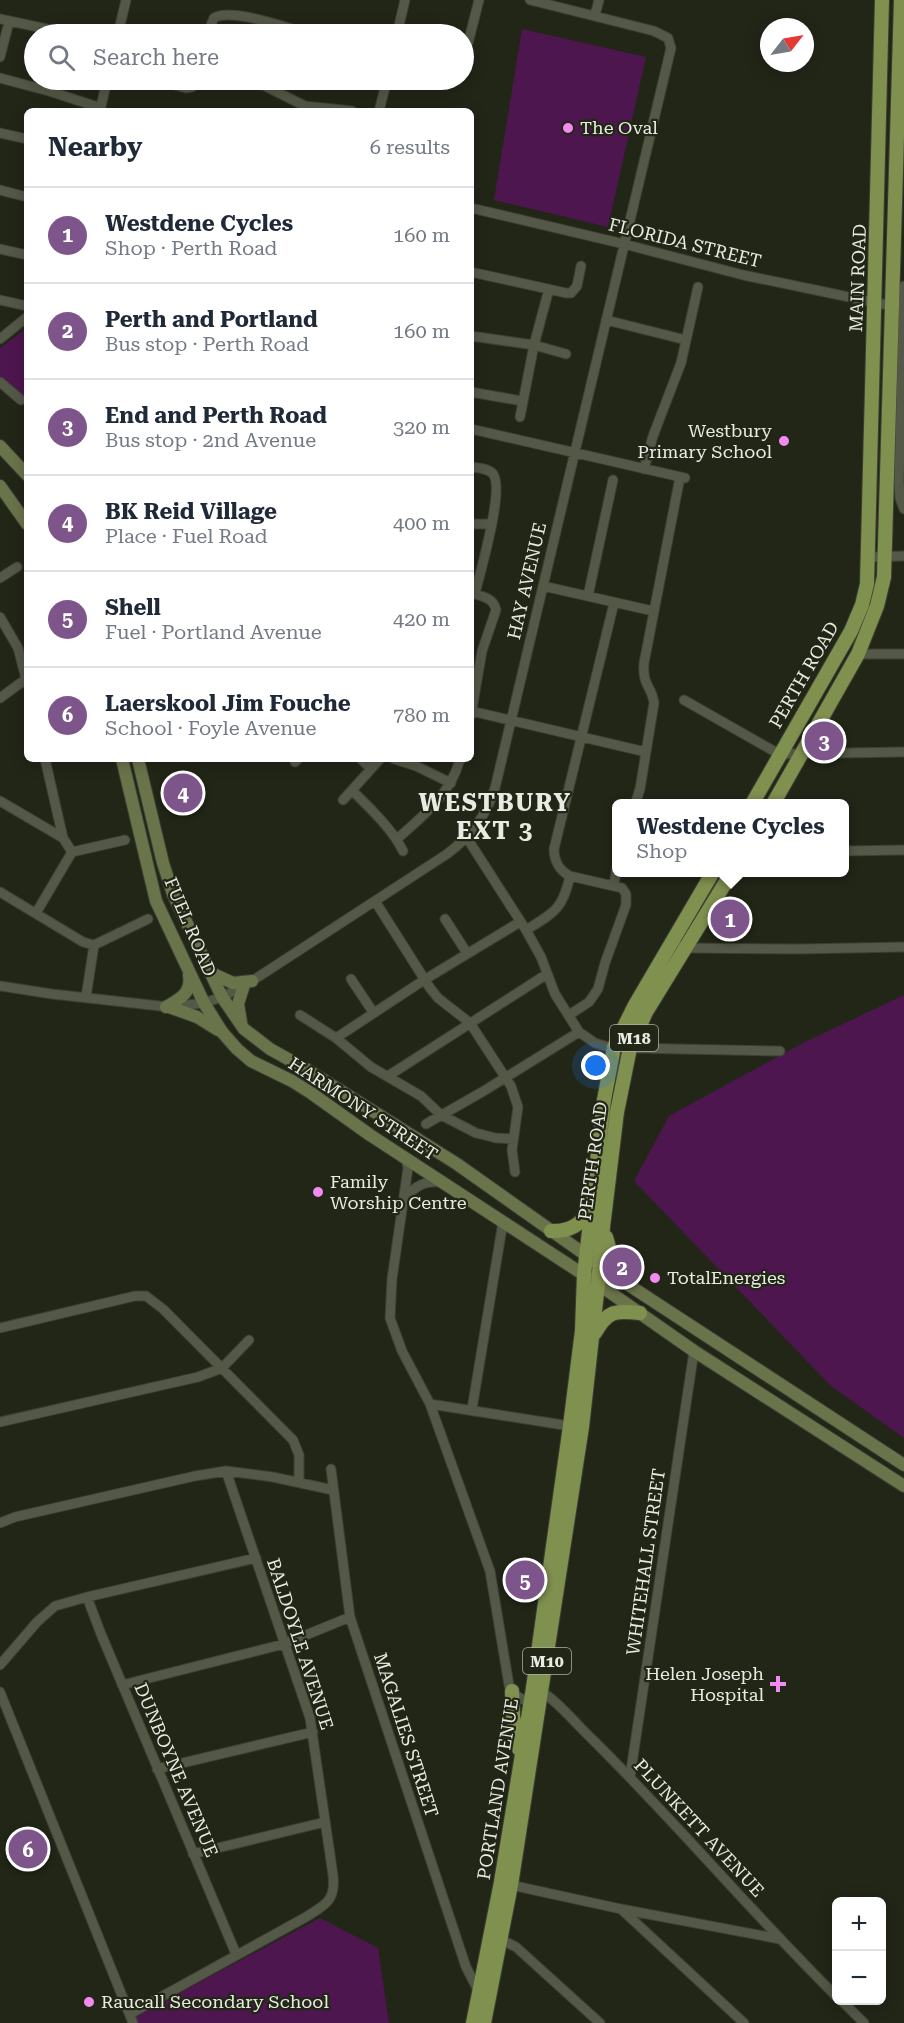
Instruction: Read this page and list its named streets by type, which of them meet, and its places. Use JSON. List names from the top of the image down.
{
  "streets": {
    "main road": [
      "MAIN ROAD",
      "PERTH ROAD",
      "FUEL ROAD",
      "M18",
      "HARMONY STREET",
      "M10",
      "PORTLAND AVENUE"
    ],
    "street": [
      "FLORIDA STREET",
      "HAY AVENUE",
      "WHITEHALL STREET",
      "BALDOYLE AVENUE",
      "MAGALIES STREET",
      "DUNBOYNE AVENUE",
      "PLUNKETT AVENUE"
    ]
  },
  "crossings": [
    ["FLORIDA STREET", "MAIN ROAD"],
    ["FLORIDA STREET", "HAY AVENUE"],
    ["MAIN ROAD", "PERTH ROAD"],
    ["HAY AVENUE", "FUEL ROAD"],
    ["HAY AVENUE", "HARMONY STREET"],
    ["PERTH ROAD", "HARMONY STREET"],
    ["PERTH ROAD", "PORTLAND AVENUE"],
    ["FUEL ROAD", "HARMONY STREET"],
    ["HARMONY STREET", "PORTLAND AVENUE"],
    ["WHITEHALL STREET", "PLUNKETT AVENUE"],
    ["BALDOYLE AVENUE", "DUNBOYNE AVENUE"],
    ["MAGALIES STREET", "PORTLAND AVENUE"],
    ["PORTLAND AVENUE", "PLUNKETT AVENUE"]
  ],
  "districts": ["WESTBURY EXT 3"],
  "places": {
    "other": [
      "The Oval",
      "Westbury Primary School",
      "Family Worship Centre",
      "TotalEnergies",
      "Raucall Secondary School"
    ],
    "health": ["Helen Joseph Hospital"]
  },
  "north": "top right",
  "page": {
    "search": "Search here",
    "heading": ["Nearby", "6 results"],
    "list": [
      {
        "mark": "1",
        "name": "Westdene Cycles",
        "note": "Shop · Perth Road",
        "value": "160 m"
      },
      {
        "mark": "2",
        "name": "Perth and Portland",
        "note": "Bus stop · Perth Road",
        "value": "160 m"
      },
      {
        "mark": "3",
        "name": "End and Perth Road",
        "note": "Bus stop · 2nd Avenue",
        "value": "320 m"
      },
      {
        "mark": "4",
        "name": "BK Reid Village",
        "note": "Place · Fuel Road",
        "value": "400 m"
      },
      {
        "mark": "5",
        "name": "Shell",
        "note": "Fuel · Portland Avenue",
        "value": "420 m"
      },
      {
        "mark": "6",
        "name": "Laerskool Jim Fouche",
        "note": "School · Foyle Avenue",
        "value": "780 m"
      }
    ],
    "pins": [
      "3",
      "4",
      "1",
      "2",
      "5",
      "6"
    ],
    "popup": ["Westdene Cycles", "Shop"],
    "map_buttons": ["+", "−"]
  }
}
